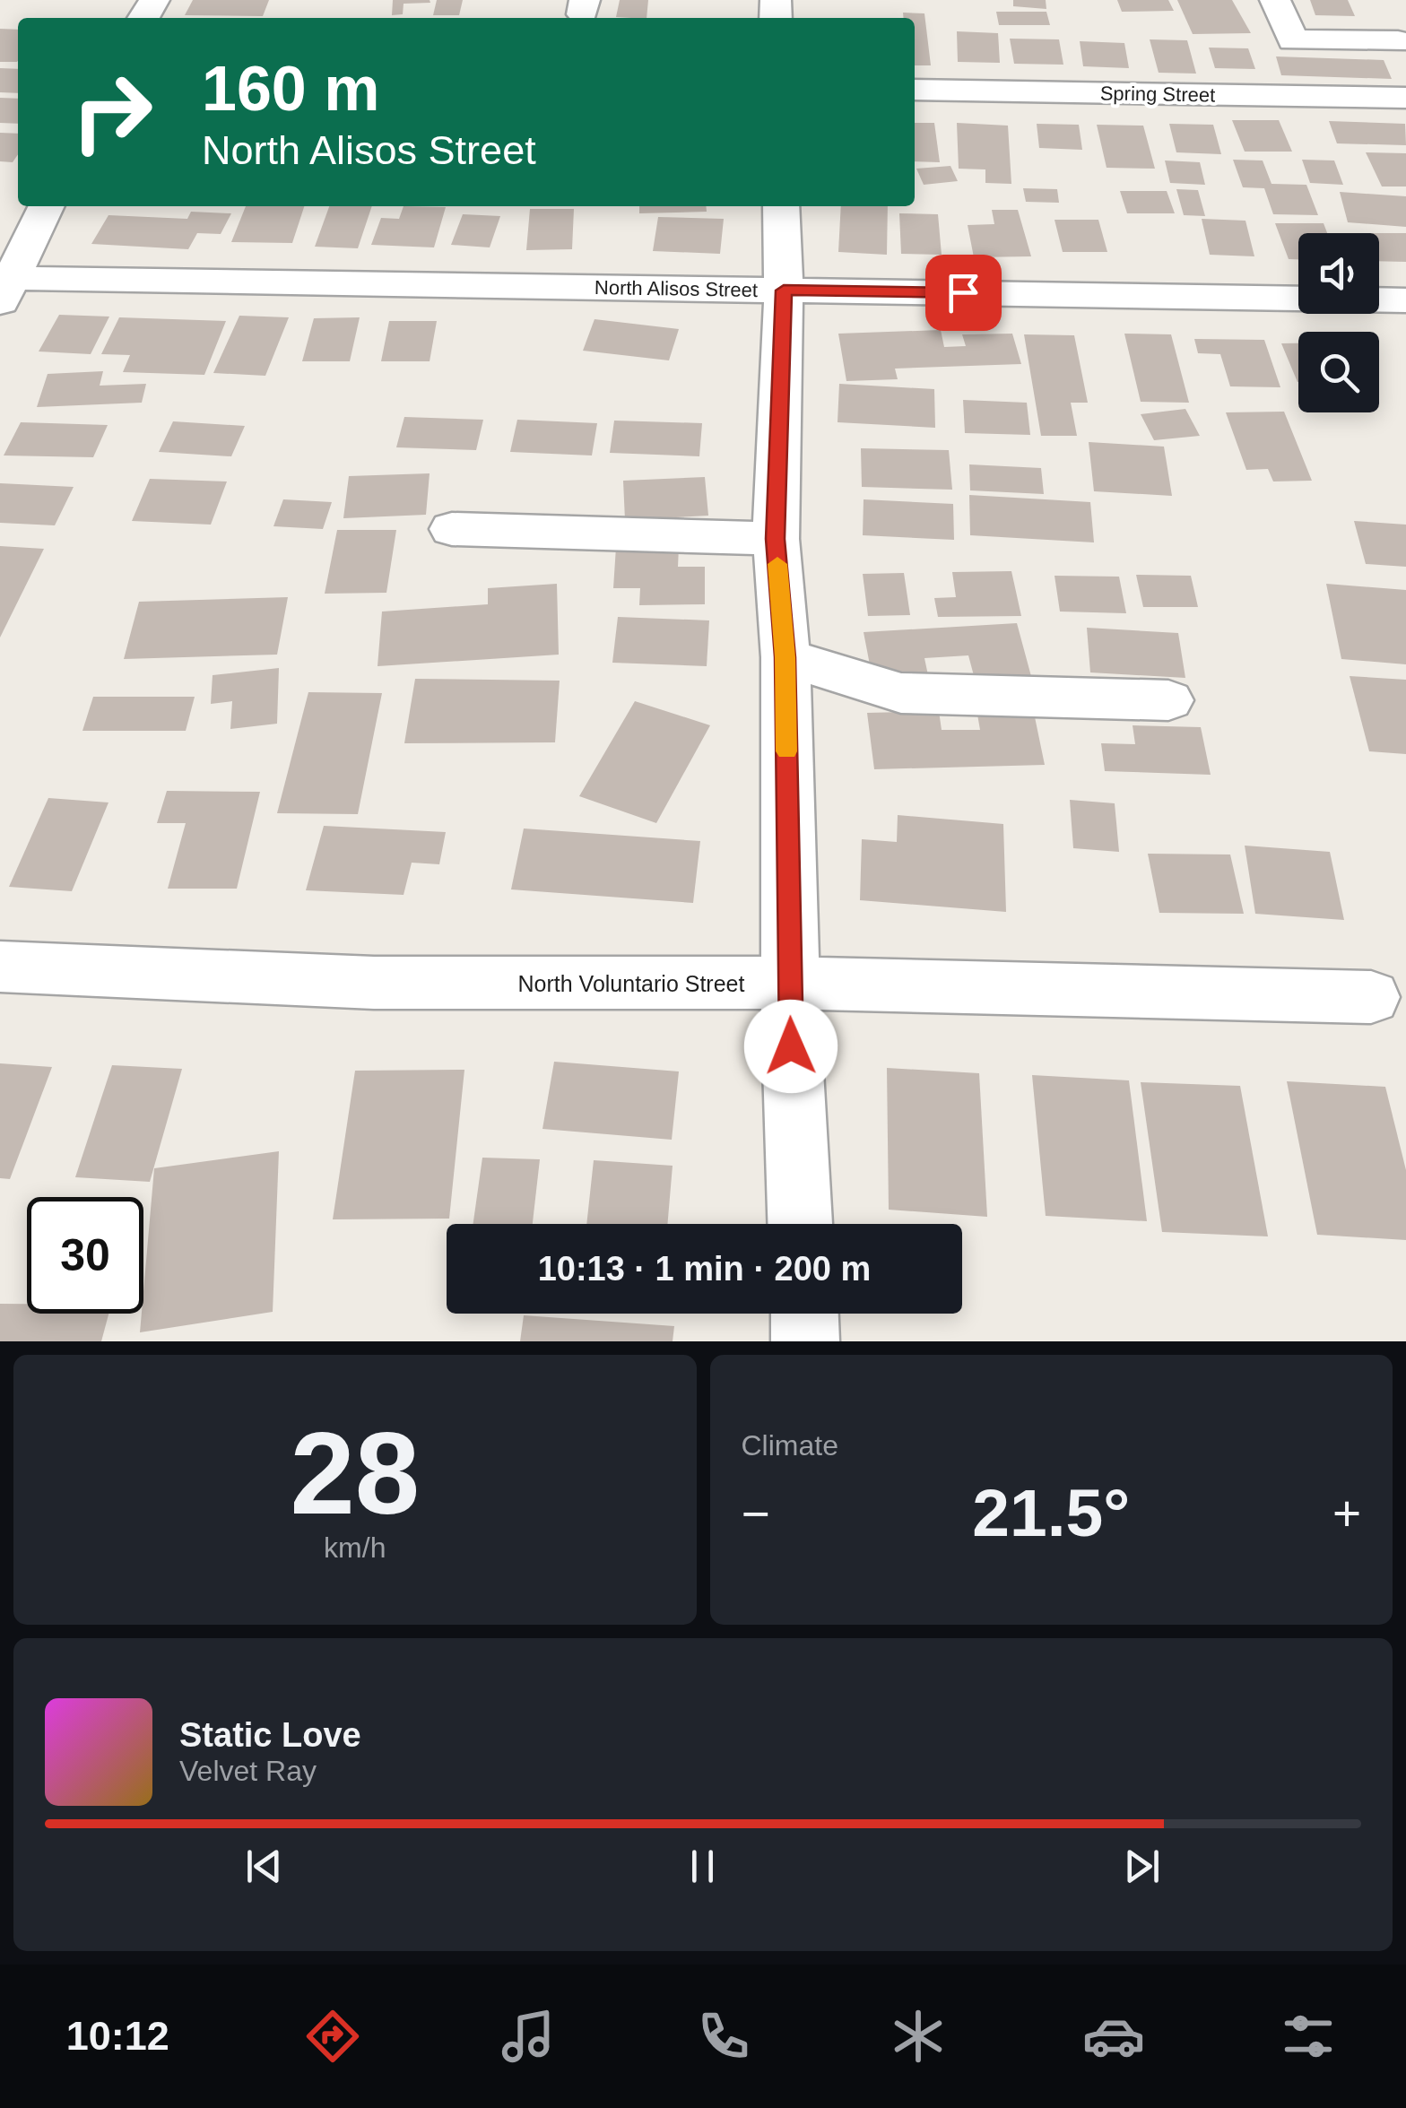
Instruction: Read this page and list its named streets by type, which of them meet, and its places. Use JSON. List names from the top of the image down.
{
  "streets": {
    "street": ["Spring Street", "North Alisos Street", "North Voluntario Street"]
  },
  "page": {
    "turn": ["160 m", "North Alisos Street"],
    "limit": "30",
    "trip": "10:13 · 1 min · 200 m",
    "tile": [
      ["28", "km/h"],
      "Climate"
    ],
    "heat": ["−", "21.5°", "+"],
    "song": ["Static Love", "Velvet Ray"],
    "tabs": "10:12"
  }
}
